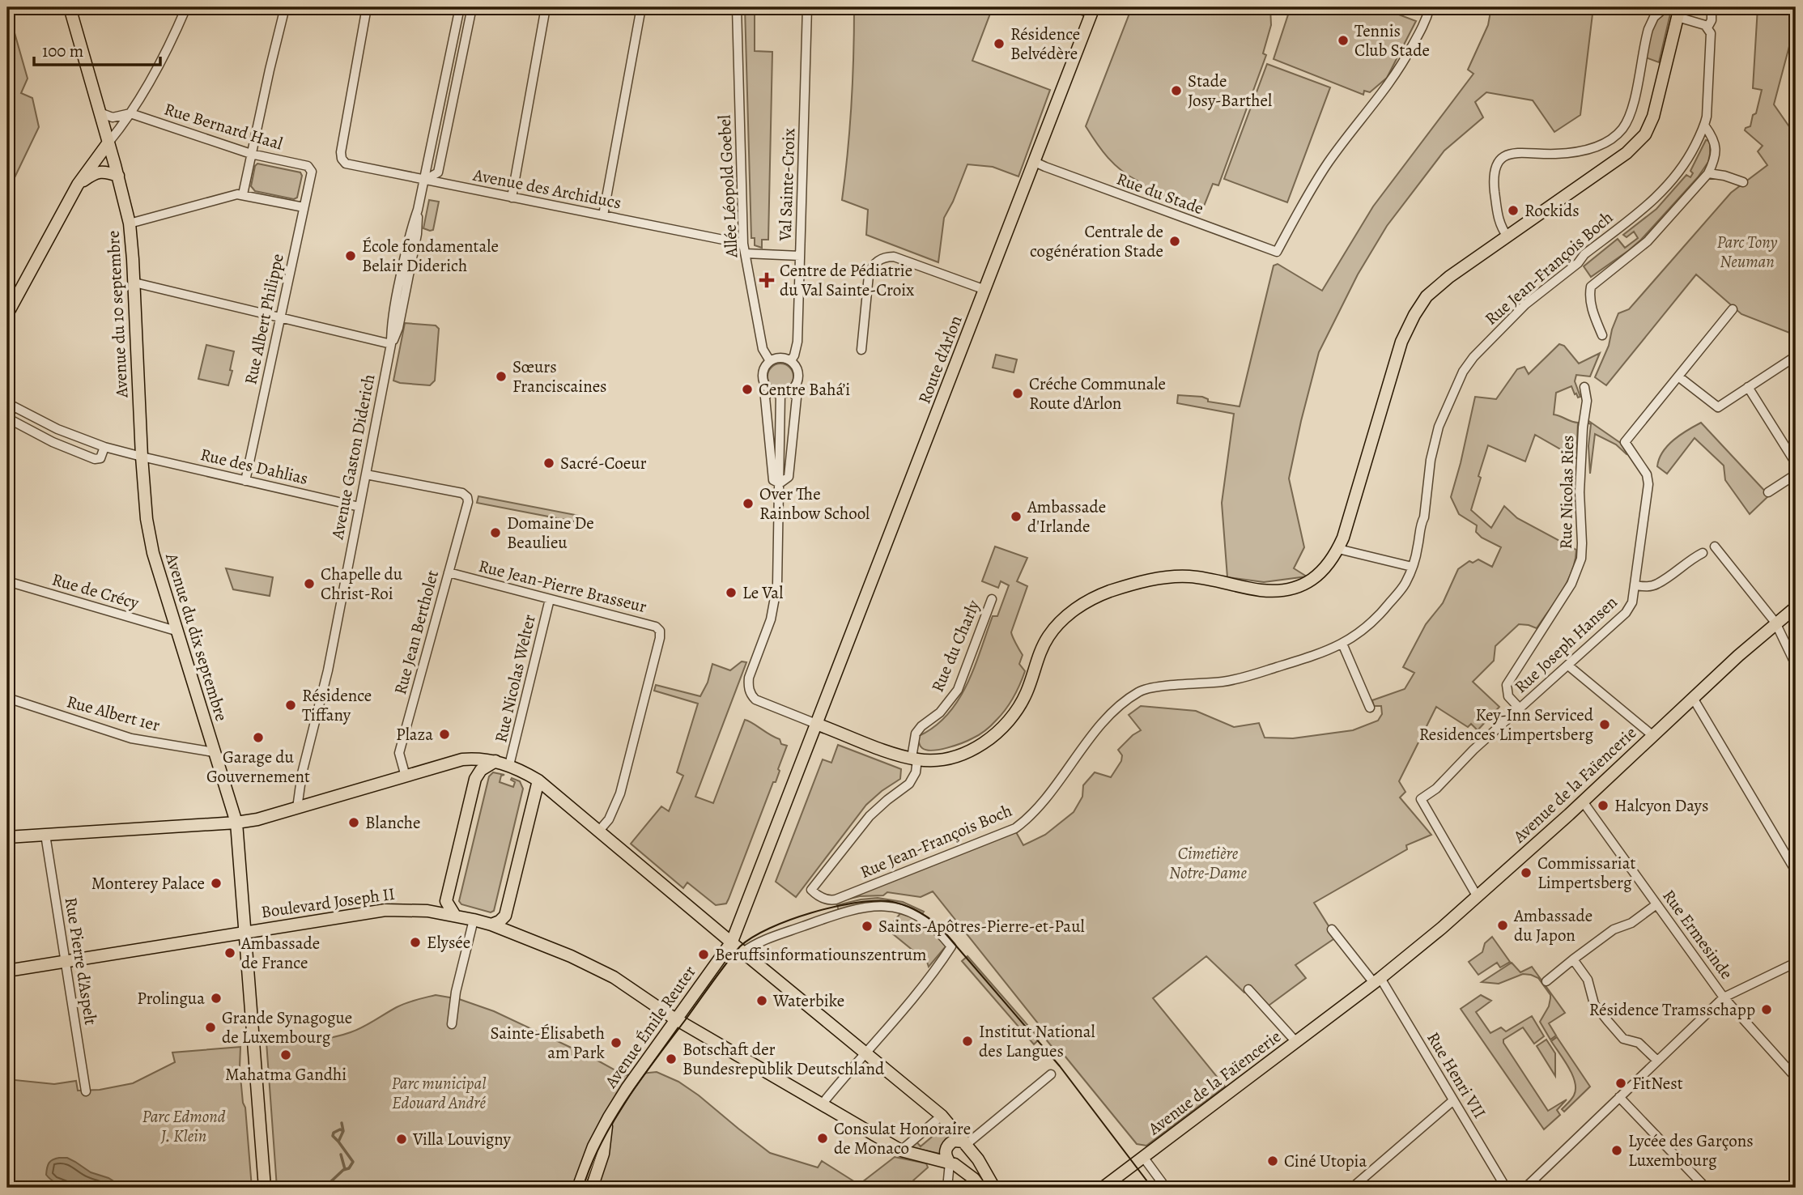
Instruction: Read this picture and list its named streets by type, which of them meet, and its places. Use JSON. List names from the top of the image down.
{
  "streets": {
    "main road": [
      "Avenue du 10 septembre",
      "Route d'Arlon",
      "Avenue du dix septembre",
      "Avenue de la Faïencerie",
      "Boulevard Joseph II",
      "Avenue Émile Reuter"
    ],
    "street": [
      "Rue Bernard Haal",
      "Val Sainte-Croix",
      "Allée Léopold Goebel",
      "Avenue des Archiducs",
      "Rue du Stade",
      "Rue Jean-François Boch",
      "Rue Albert Philippe",
      "Avenue Gaston Diderich",
      "Rue des Dahlias",
      "Rue Nicolas Ries",
      "Rue Jean-Pierre Brasseur",
      "Rue de Crécy",
      "Rue Jean Bertholet",
      "Rue Joseph Hansen",
      "Rue du Charly",
      "Rue Nicolas Welter",
      "Rue Albert 1er",
      "Rue Ermesinde",
      "Rue Pierre d'Aspelt",
      "Rue Henri VII"
    ]
  },
  "crossings": [
    ["Rue Bernard Haal", "Rue Albert Philippe"],
    ["Val Sainte-Croix", "Allée Léopold Goebel"],
    ["Val Sainte-Croix", "Route d'Arlon"],
    ["Allée Léopold Goebel", "Avenue des Archiducs"],
    ["Avenue des Archiducs", "Avenue Gaston Diderich"],
    ["Rue du Stade", "Route d'Arlon"],
    ["Rue Jean-François Boch", "Rue du Charly"],
    ["Avenue du 10 septembre", "Rue des Dahlias"],
    ["Avenue du 10 septembre", "Avenue du dix septembre"],
    ["Rue Albert Philippe", "Rue des Dahlias"],
    ["Route d'Arlon", "Avenue Émile Reuter"],
    ["Avenue Gaston Diderich", "Rue des Dahlias"],
    ["Avenue Gaston Diderich", "Rue Jean Bertholet"],
    ["Rue des Dahlias", "Avenue du dix septembre"],
    ["Rue Nicolas Ries", "Rue Joseph Hansen"],
    ["Rue Jean-Pierre Brasseur", "Rue Jean Bertholet"],
    ["Rue Jean-Pierre Brasseur", "Rue Nicolas Welter"],
    ["Rue de Crécy", "Avenue du dix septembre"],
    ["Avenue du dix septembre", "Rue Albert 1er"],
    ["Avenue du dix septembre", "Boulevard Joseph II"],
    ["Rue Joseph Hansen", "Avenue de la Faïencerie"],
    ["Avenue de la Faïencerie", "Rue Ermesinde"],
    ["Avenue de la Faïencerie", "Rue Henri VII"],
    ["Boulevard Joseph II", "Rue Pierre d'Aspelt"],
    ["Boulevard Joseph II", "Avenue Émile Reuter"]
  ],
  "parks": [
    "Parc Tony Neuman",
    "Cimetière Notre-Dame",
    "Parc municipal Edouard André",
    "Parc Edmond J. Klein"
  ],
  "places": {
    "other": [
      "Tennis Club Stade",
      "Résidence Belvédère",
      "Stade Josy-Barthel",
      "Rockids",
      "Centrale de cogénération Stade",
      "École fondamentale Belair Diderich",
      "Sœurs Franciscaines",
      "Centre Bahá’i",
      "Créche Communale Route d'Arlon",
      "Sacré-Coeur",
      "Over The Rainbow School",
      "Ambassade d'Irlande",
      "Domaine De Beaulieu",
      "Chapelle du Christ-Roi",
      "Le Val",
      "Résidence Tiffany",
      "Key-Inn Serviced Residences Limpertsberg",
      "Plaza",
      "Garage du Gouvernement",
      "Halcyon Days",
      "Blanche",
      "Commissariat Limpertsberg",
      "Monterey Palace",
      "Ambassade du Japon",
      "Saints-Apôtres-Pierre-et-Paul",
      "Elysée",
      "Ambassade de France",
      "Beruffsinformatiounszentrum",
      "Prolingua",
      "Waterbike",
      "Résidence Tramsschapp",
      "Grande Synagogue de Luxembourg",
      "Institut National des Langues",
      "Sainte-Élisabeth am Park",
      "Mahatma Gandhi",
      "Botschaft der Bundesrepublik Deutschland",
      "FitNest",
      "Consulat Honoraire de Monaco",
      "Villa Louvigny",
      "Lycée des Garçons Luxembourg",
      "Ciné Utopia"
    ],
    "health": ["Centre de Pédiatrie du Val Sainte-Croix"]
  },
  "scale_bar": "100 m"
}
